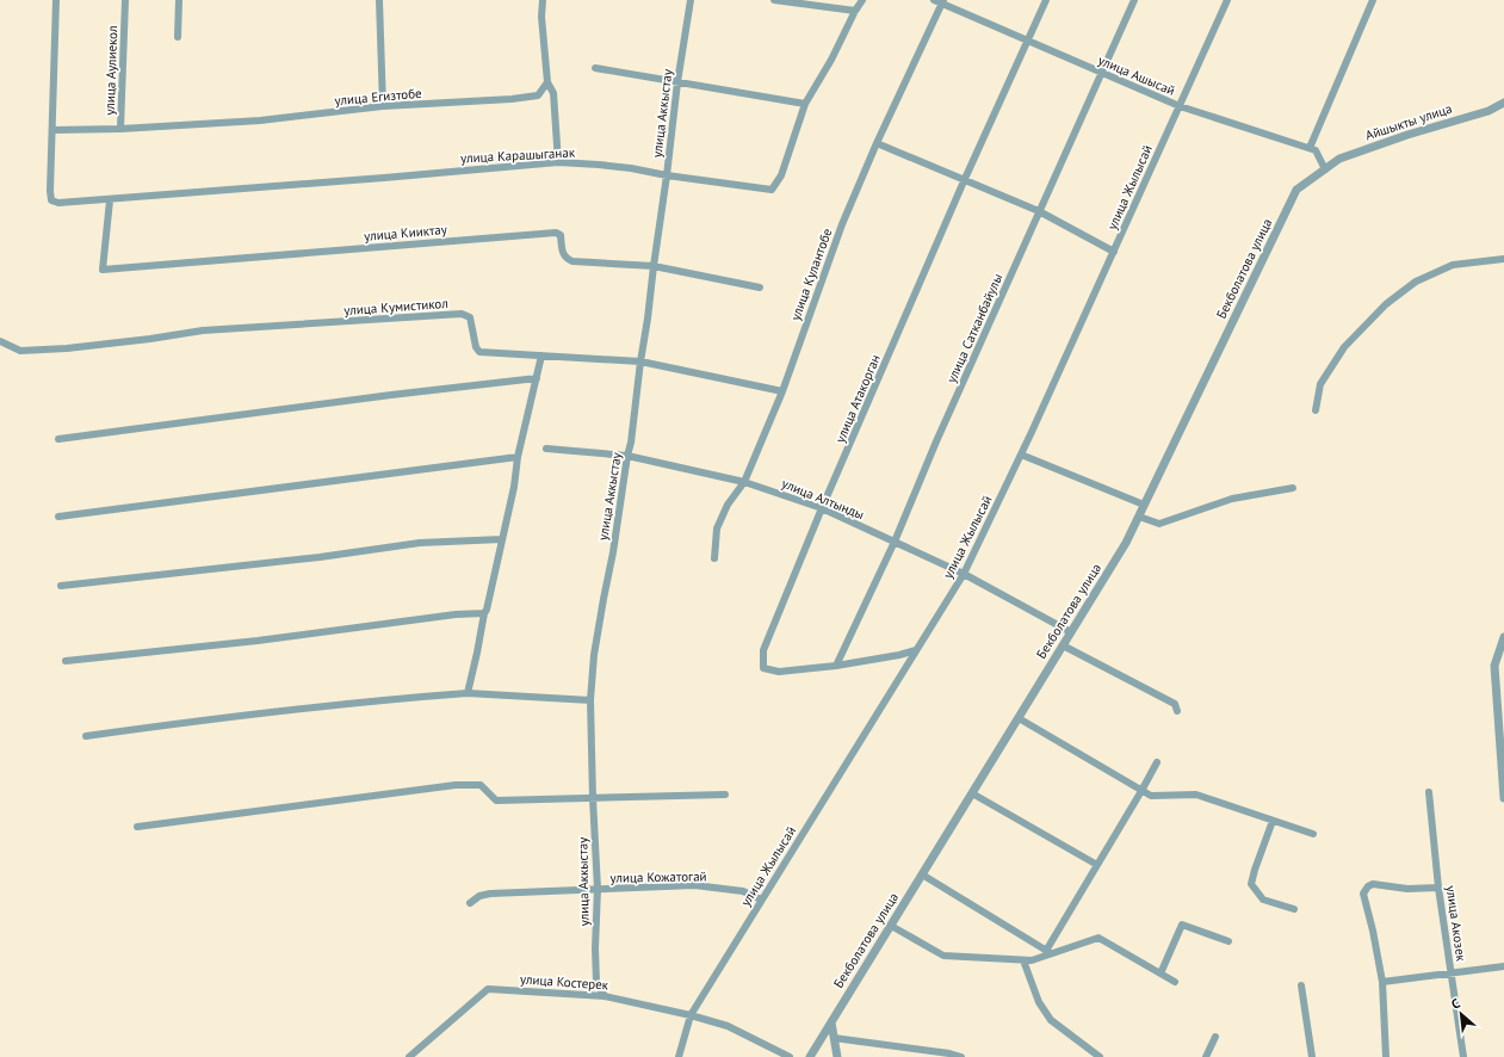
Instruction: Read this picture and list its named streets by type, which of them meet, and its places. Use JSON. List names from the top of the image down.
{
  "streets": {
    "street": [
      "улица Аулиекол",
      "улица Ашысай",
      "улица Егизтобе",
      "улица Аккыстау",
      "Айшыкты улица",
      "улица Карашыганак",
      "улица Жылысай",
      "улица Кииктау",
      "Бекболатова улица",
      "улица Кулантобе",
      "улица Кумистикол",
      "улица Сатканбайулы",
      "улица Атакорган",
      "улица Алтынды",
      "улица Кожатогай",
      "улица Акозек",
      "улица Костерек"
    ]
  },
  "crossings": [
    ["улица Аулиекол", "улица Егизтобе"],
    ["улица Аулиекол", "улица Карашыганак"],
    ["улица Ашысай", "улица Жылысай"],
    ["улица Ашысай", "улица Кулантобе"],
    ["улица Ашысай", "улица Сатканбайулы"],
    ["улица Ашысай", "улица Атакорган"],
    ["улица Аккыстау", "улица Карашыганак"],
    ["улица Аккыстау", "улица Кииктау"],
    ["улица Аккыстау", "улица Кумистикол"],
    ["улица Аккыстау", "улица Алтынды"],
    ["улица Аккыстау", "улица Кожатогай"],
    ["улица Аккыстау", "улица Костерек"],
    ["Айшыкты улица", "Бекболатова улица"],
    ["улица Карашыганак", "улица Кииктау"],
    ["улица Жылысай", "улица Атакорган"],
    ["улица Жылысай", "улица Алтынды"],
    ["улица Жылысай", "улица Кожатогай"],
    ["улица Жылысай", "улица Костерек"],
    ["Бекболатова улица", "улица Алтынды"],
    ["улица Кулантобе", "улица Кумистикол"],
    ["улица Кулантобе", "улица Алтынды"],
    ["улица Сатканбайулы", "улица Атакорган"],
    ["улица Сатканбайулы", "улица Алтынды"],
    ["улица Атакорган", "улица Алтынды"]
  ],
  "north": "top left"
}
